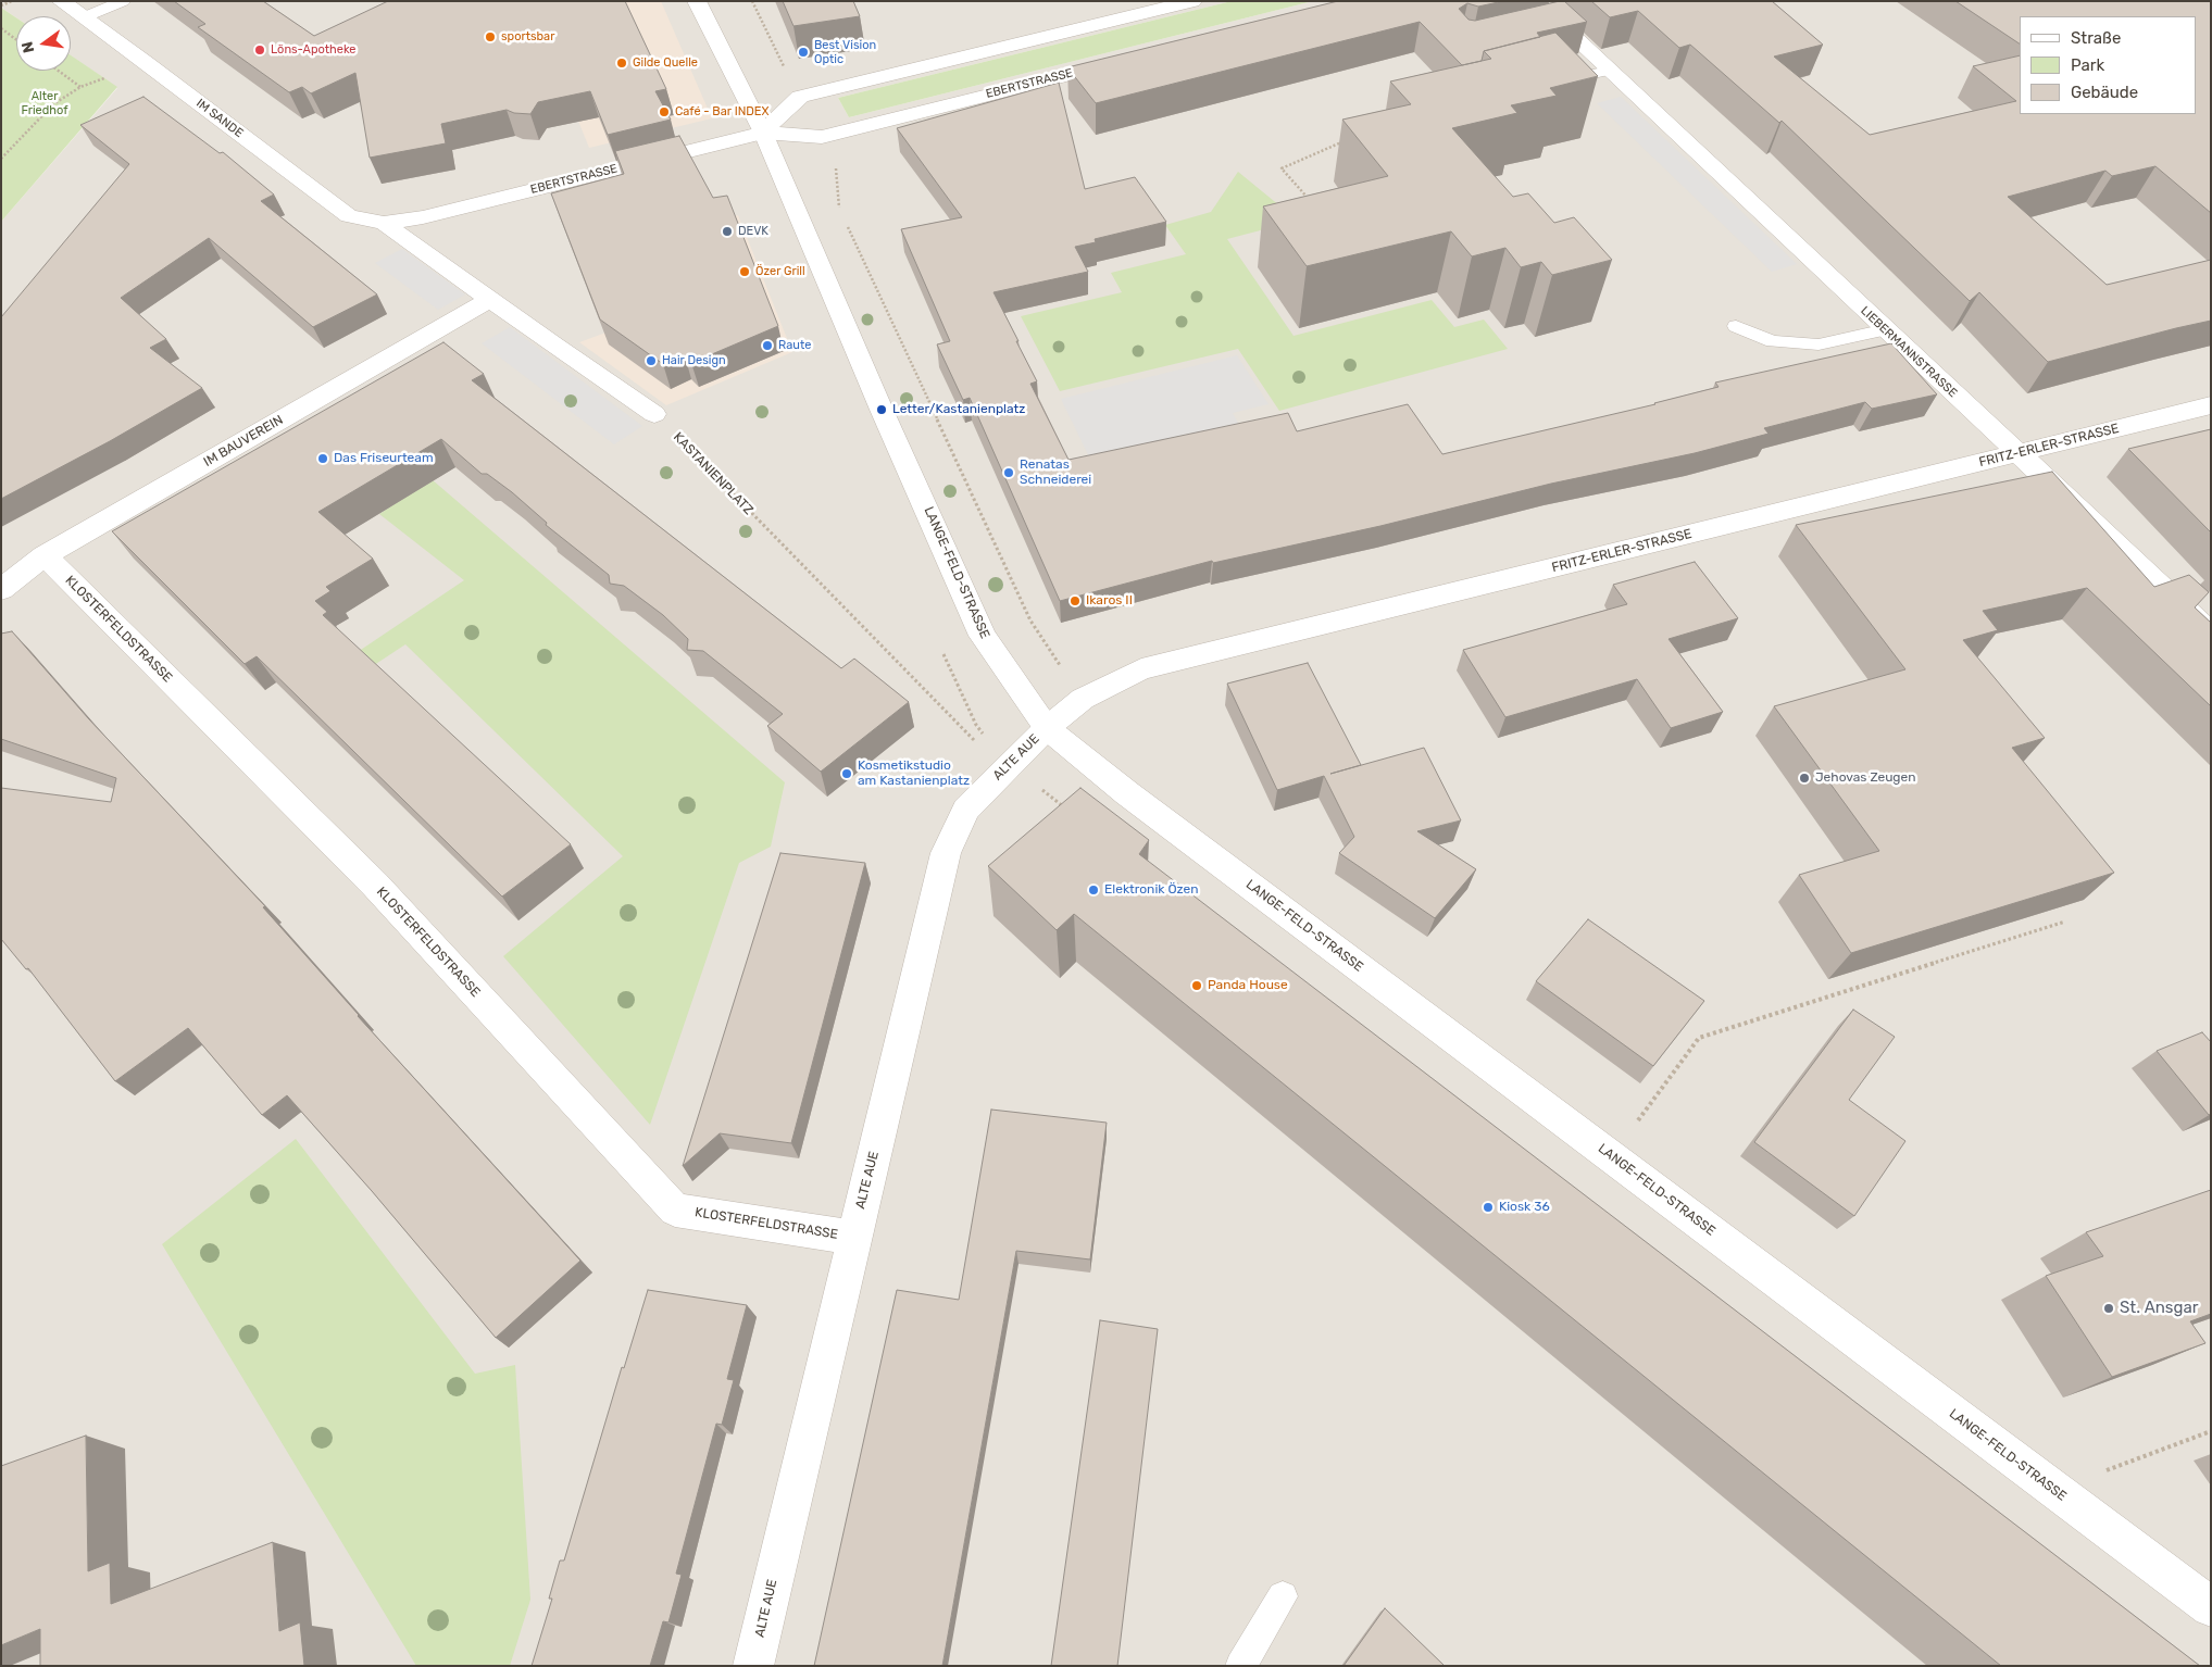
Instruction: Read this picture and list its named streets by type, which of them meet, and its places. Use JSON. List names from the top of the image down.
{
  "streets": {
    "street": [
      "EBERTSTRASSE",
      "IM SANDE",
      "LIEBERMANNSTRASSE",
      "IM BAUVEREIN",
      "FRITZ-ERLER-STRASSE",
      "LANGE-FELD-STRASSE",
      "KLOSTERFELDSTRASSE",
      "ALTE AUE"
    ],
    "path": ["KASTANIENPLATZ"]
  },
  "crossings": [
    ["EBERTSTRASSE", "IM SANDE"],
    ["EBERTSTRASSE", "LANGE-FELD-STRASSE"],
    ["LIEBERMANNSTRASSE", "FRITZ-ERLER-STRASSE"],
    ["IM BAUVEREIN", "KLOSTERFELDSTRASSE"],
    ["FRITZ-ERLER-STRASSE", "LANGE-FELD-STRASSE"],
    ["FRITZ-ERLER-STRASSE", "ALTE AUE"],
    ["KASTANIENPLATZ", "ALTE AUE"],
    ["LANGE-FELD-STRASSE", "ALTE AUE"],
    ["KLOSTERFELDSTRASSE", "ALTE AUE"]
  ],
  "parks": ["Alter Friedhof"],
  "places": [
    "sportsbar",
    "Löns-Apotheke",
    "Best Vision Optic",
    "Gilde Quelle",
    "Café - Bar INDEX",
    "DEVK",
    "Özer Grill",
    "Raute",
    "Hair Design",
    "Letter/Kastanienplatz",
    "Das Friseurteam",
    "Renatas Schneiderei",
    "Ikaros II",
    "Kosmetikstudio am Kastanienplatz",
    "Jehovas Zeugen",
    "Elektronik Özen",
    "Panda House",
    "Kiosk 36",
    "St. Ansgar"
  ],
  "legend": ["Straße", "Park", "Gebäude"],
  "north": "left"
}
